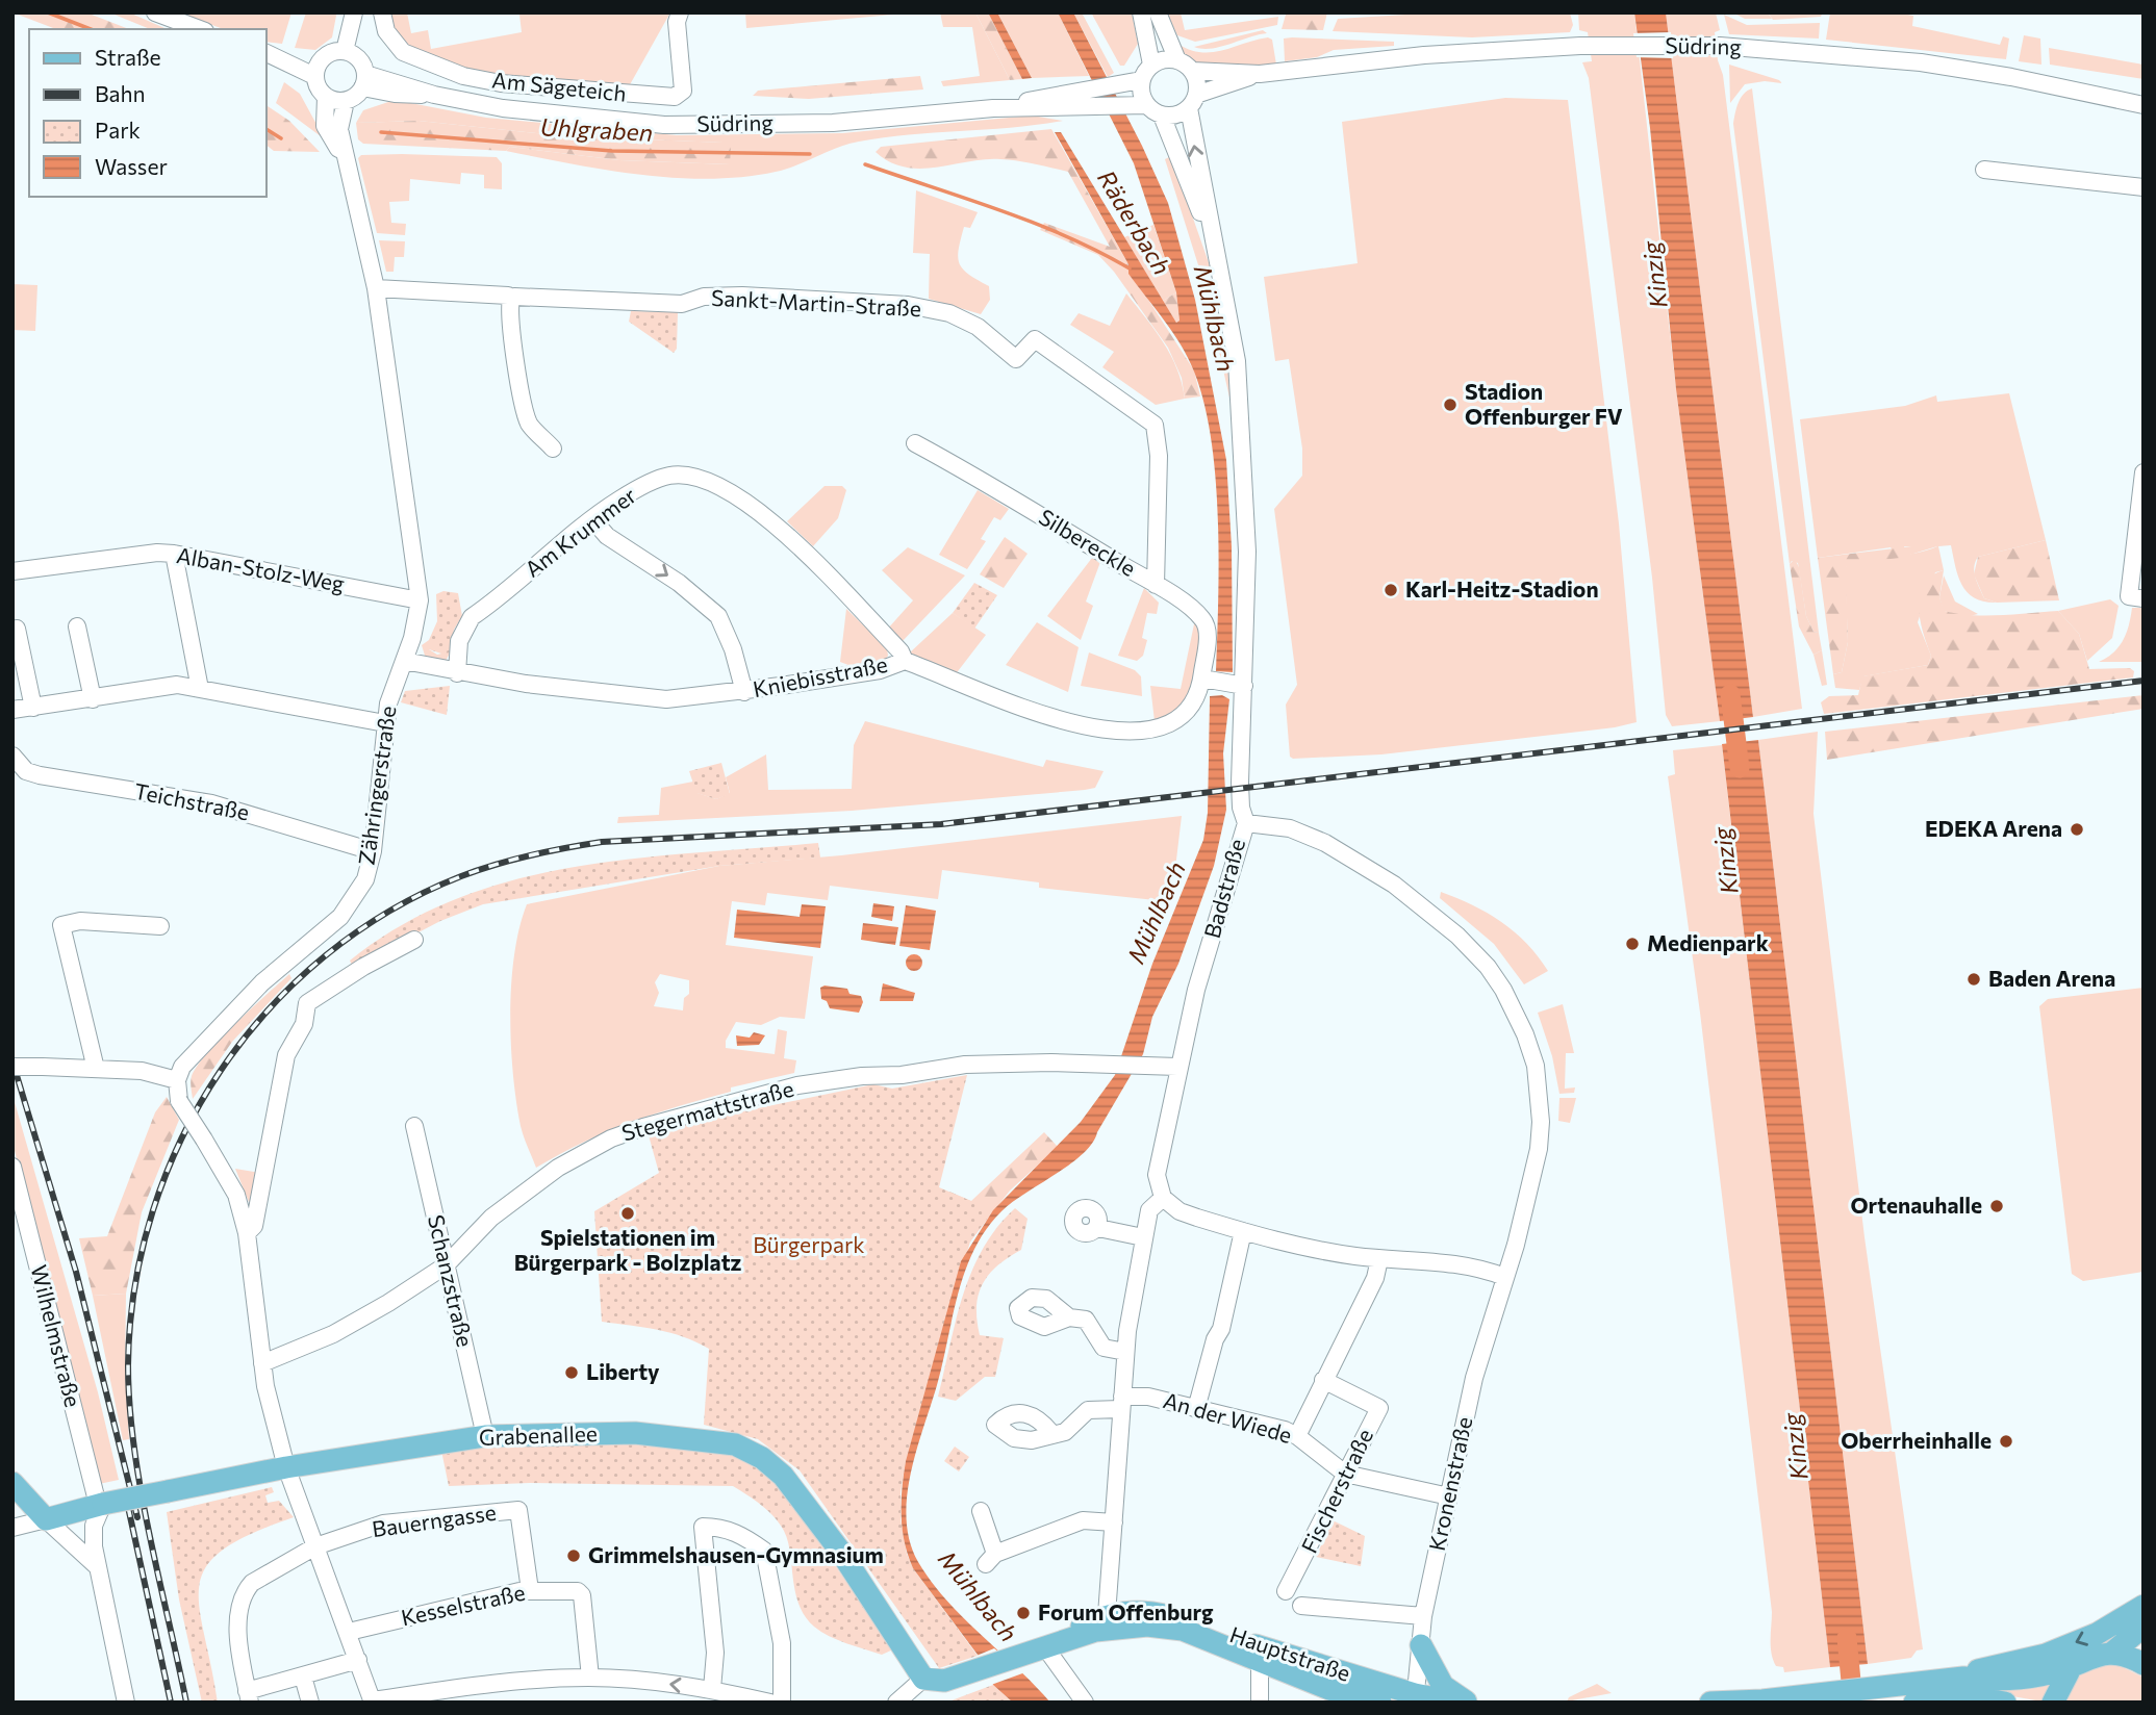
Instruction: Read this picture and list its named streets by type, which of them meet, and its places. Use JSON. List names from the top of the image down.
{
  "streets": {
    "main road": ["Grabenallee", "Hauptstraße"],
    "street": [
      "Südring",
      "Am Sägeteich",
      "Sankt-Martin-Straße",
      "Am Krummer",
      "Silbereckle",
      "Alban-Stolz-Weg",
      "Kniebisstraße",
      "Zähringerstraße",
      "Teichstraße",
      "Badstraße",
      "Stegermattstraße",
      "Schanzstraße",
      "Wilhelmstraße",
      "An der Wiede",
      "Kronenstraße",
      "Fischerstraße",
      "Bauerngasse",
      "Kesselstraße"
    ]
  },
  "crossings": [
    ["Südring", "Zähringerstraße"],
    ["Südring", "Badstraße"],
    ["Sankt-Martin-Straße", "Silbereckle"],
    ["Sankt-Martin-Straße", "Zähringerstraße"],
    ["Am Krummer", "Kniebisstraße"],
    ["Silbereckle", "Kniebisstraße"],
    ["Alban-Stolz-Weg", "Zähringerstraße"],
    ["Kniebisstraße", "Zähringerstraße"],
    ["Zähringerstraße", "Teichstraße"],
    ["Badstraße", "Stegermattstraße"],
    ["Badstraße", "Kronenstraße"],
    ["Stegermattstraße", "Schanzstraße"],
    ["Schanzstraße", "Grabenallee"],
    ["Wilhelmstraße", "Grabenallee"],
    ["An der Wiede", "Kronenstraße"],
    ["An der Wiede", "Fischerstraße"],
    ["Grabenallee", "Hauptstraße"],
    ["Kronenstraße", "Hauptstraße"],
    ["Bauerngasse", "Kesselstraße"]
  ],
  "water": [
    "Uhlgraben",
    "Räderbach",
    "Kinzig",
    "Mühlbach"
  ],
  "parks": ["Bürgerpark"],
  "places": [
    "Stadion Offenburger FV",
    "Karl-Heitz-Stadion",
    "EDEKA Arena",
    "Medienpark",
    "Baden Arena",
    "Ortenauhalle",
    "Spielstationen im Bürgerpark - Bolzplatz",
    "Liberty",
    "Oberrheinhalle",
    "Grimmelshausen-Gymnasium",
    "Forum Offenburg"
  ],
  "legend": [
    "Straße",
    "Bahn",
    "Park",
    "Wasser"
  ]
}
